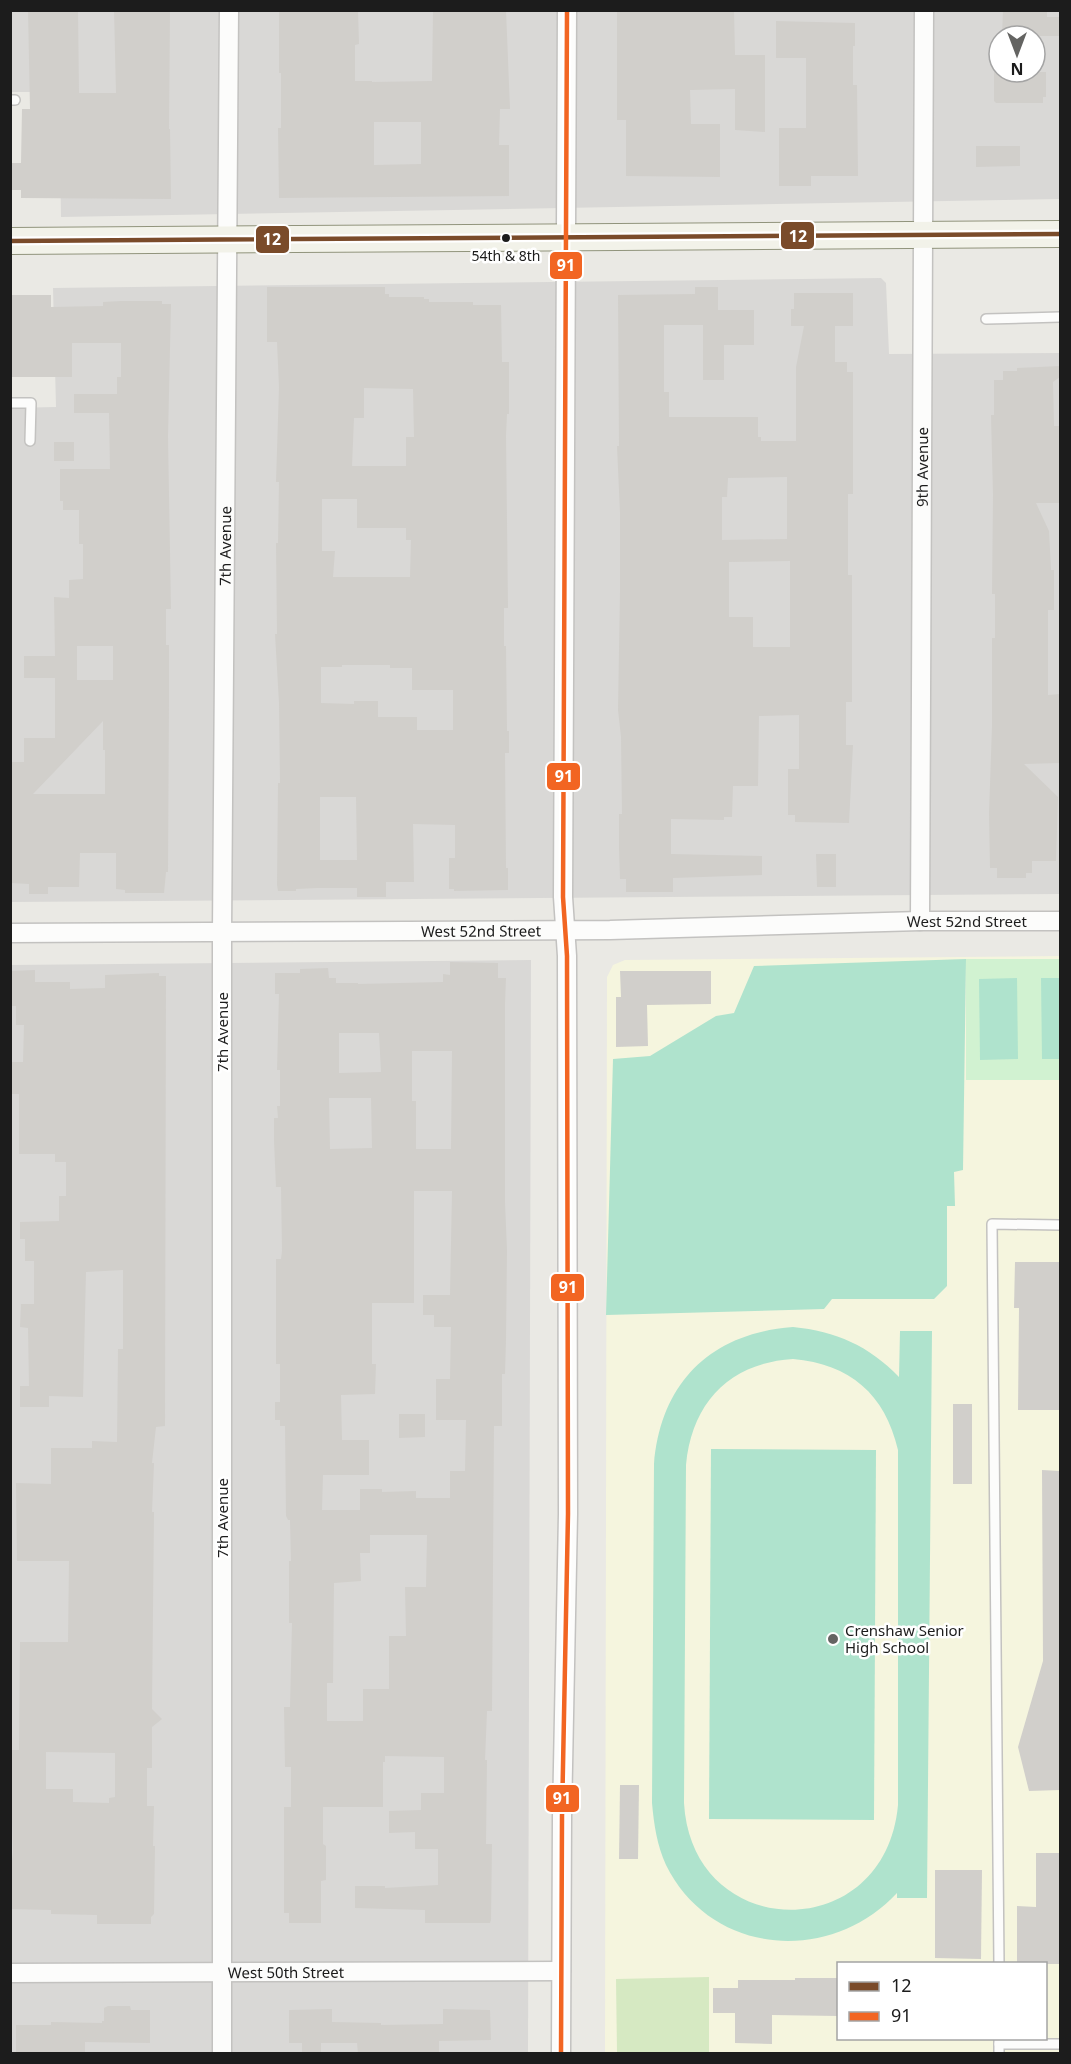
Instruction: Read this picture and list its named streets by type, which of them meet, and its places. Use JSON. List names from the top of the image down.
{
  "streets": {
    "street": [
      "9th Avenue",
      "7th Avenue",
      "West 52nd Street",
      "West 50th Street"
    ]
  },
  "crossings": [
    ["9th Avenue", "West 52nd Street"],
    ["7th Avenue", "West 52nd Street"],
    ["7th Avenue", "West 50th Street"]
  ],
  "places": ["54th & 8th", "Crenshaw Senior High School"],
  "lines": ["transit line 91", "transit line 12"],
  "legend": ["12", "91"],
  "north": "bottom"
}
